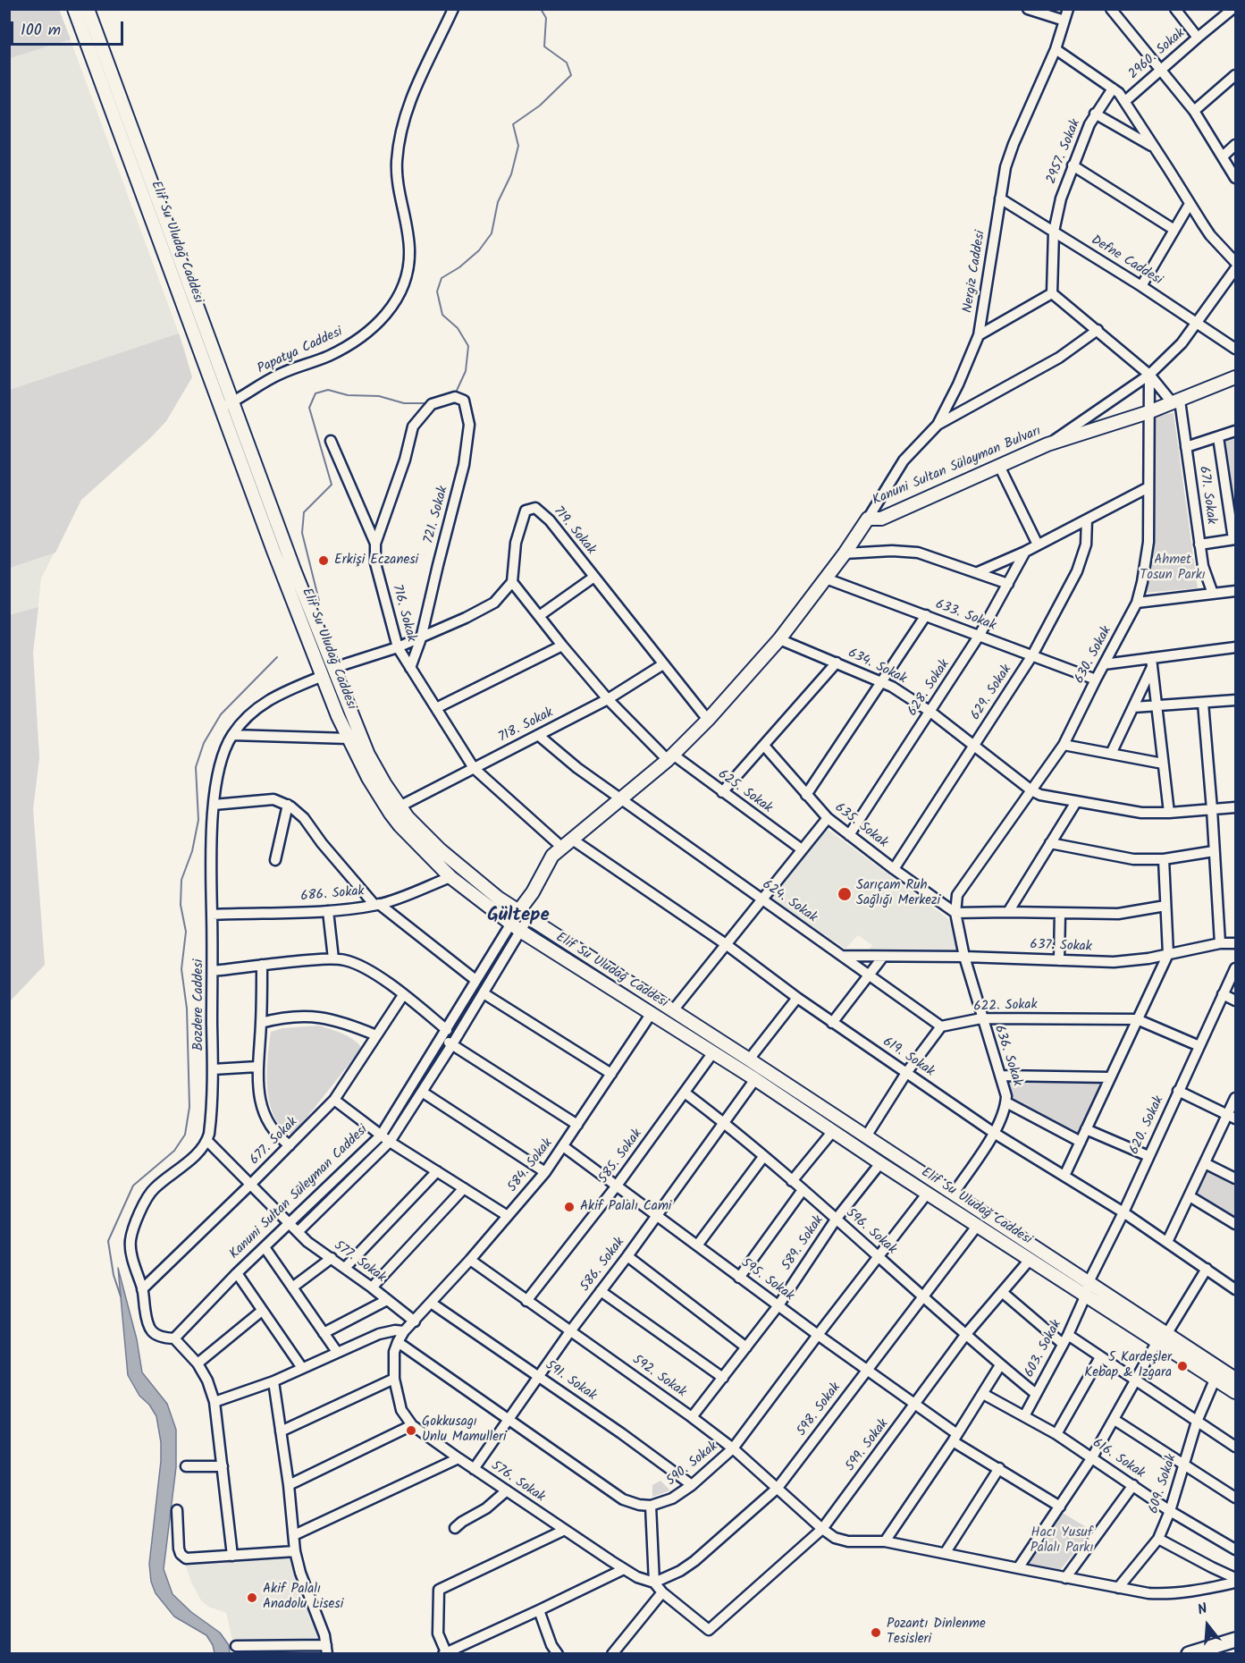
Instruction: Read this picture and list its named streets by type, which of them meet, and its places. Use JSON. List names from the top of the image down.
{
  "streets": {
    "main road": ["Elif Su Uludağ Caddesi", "Kanuni Sultan Sülayman Bulvarı", "Kanuni Sultan Süleyman Caddesi"],
    "street": [
      "2960. Sokak",
      "2957. Sokak",
      "Defne Caddesi",
      "Nergiz Caddesi",
      "Papatya Caddesi",
      "671. Sokak",
      "721. Sokak",
      "719. Sokak",
      "716. Sokak",
      "633. Sokak",
      "630. Sokak",
      "634. Sokak",
      "628. Sokak",
      "629. Sokak",
      "718. Sokak",
      "625. Sokak",
      "635. Sokak",
      "686. Sokak",
      "624. Sokak",
      "637. Sokak",
      "Bozdere Caddesi",
      "622. Sokak",
      "636. Sokak",
      "619. Sokak",
      "620. Sokak",
      "677. Sokak",
      "585. Sokak",
      "584. Sokak",
      "596. Sokak",
      "589. Sokak",
      "577. Sokak",
      "586. Sokak",
      "595. Sokak",
      "603. Sokak",
      "592. Sokak",
      "591. Sokak",
      "598. Sokak",
      "599. Sokak",
      "616. Sokak",
      "590. Sokak",
      "576. Sokak",
      "609. Sokak"
    ]
  },
  "crossings": [
    ["2957. Sokak", "Defne Caddesi"],
    ["Elif Su Uludağ Caddesi", "Papatya Caddesi"],
    ["Elif Su Uludağ Caddesi", "718. Sokak"],
    ["Elif Su Uludağ Caddesi", "686. Sokak"],
    ["Elif Su Uludağ Caddesi", "Bozdere Caddesi"],
    ["Elif Su Uludağ Caddesi", "636. Sokak"],
    ["Elif Su Uludağ Caddesi", "620. Sokak"],
    ["Elif Su Uludağ Caddesi", "585. Sokak"],
    ["Elif Su Uludağ Caddesi", "584. Sokak"],
    ["Elif Su Uludağ Caddesi", "Kanuni Sultan Süleyman Caddesi"],
    ["Elif Su Uludağ Caddesi", "589. Sokak"],
    ["Elif Su Uludağ Caddesi", "586. Sokak"],
    ["Elif Su Uludağ Caddesi", "603. Sokak"],
    ["Elif Su Uludağ Caddesi", "598. Sokak"],
    ["Elif Su Uludağ Caddesi", "599. Sokak"],
    ["Elif Su Uludağ Caddesi", "590. Sokak"],
    ["Elif Su Uludağ Caddesi", "609. Sokak"],
    ["Defne Caddesi", "Nergiz Caddesi"],
    ["Defne Caddesi", "Kanuni Sultan Sülayman Bulvarı"],
    ["Nergiz Caddesi", "Kanuni Sultan Sülayman Bulvarı"],
    ["Kanuni Sultan Sülayman Bulvarı", "719. Sokak"],
    ["Kanuni Sultan Sülayman Bulvarı", "716. Sokak"],
    ["Kanuni Sultan Sülayman Bulvarı", "633. Sokak"],
    ["Kanuni Sultan Sülayman Bulvarı", "630. Sokak"],
    ["Kanuni Sultan Sülayman Bulvarı", "634. Sokak"],
    ["Kanuni Sultan Sülayman Bulvarı", "625. Sokak"],
    ["Kanuni Sultan Sülayman Bulvarı", "624. Sokak"],
    ["Kanuni Sultan Sülayman Bulvarı", "619. Sokak"],
    ["Kanuni Sultan Sülayman Bulvarı", "Kanuni Sultan Süleyman Caddesi"],
    ["721. Sokak", "716. Sokak"],
    ["719. Sokak", "718. Sokak"],
    ["719. Sokak", "625. Sokak"],
    ["716. Sokak", "718. Sokak"],
    ["633. Sokak", "630. Sokak"],
    ["633. Sokak", "628. Sokak"],
    ["633. Sokak", "629. Sokak"],
    ["630. Sokak", "634. Sokak"],
    ["630. Sokak", "635. Sokak"],
    ["630. Sokak", "636. Sokak"],
    ["634. Sokak", "628. Sokak"],
    ["634. Sokak", "629. Sokak"],
    ["628. Sokak", "635. Sokak"],
    ["629. Sokak", "635. Sokak"],
    ["718. Sokak", "625. Sokak"],
    ["718. Sokak", "624. Sokak"],
    ["635. Sokak", "636. Sokak"],
    ["686. Sokak", "Bozdere Caddesi"],
    ["624. Sokak", "637. Sokak"],
    ["624. Sokak", "622. Sokak"],
    ["637. Sokak", "636. Sokak"],
    ["Bozdere Caddesi", "577. Sokak"],
    ["622. Sokak", "636. Sokak"],
    ["622. Sokak", "620. Sokak"],
    ["636. Sokak", "619. Sokak"],
    ["619. Sokak", "620. Sokak"],
    ["620. Sokak", "603. Sokak"],
    ["677. Sokak", "577. Sokak"],
    ["585. Sokak", "596. Sokak"],
    ["585. Sokak", "595. Sokak"],
    ["585. Sokak", "592. Sokak"],
    ["584. Sokak", "577. Sokak"],
    ["584. Sokak", "595. Sokak"],
    ["584. Sokak", "592. Sokak"],
    ["584. Sokak", "591. Sokak"],
    ["584. Sokak", "576. Sokak"],
    ["Kanuni Sultan Süleyman Caddesi", "577. Sokak"],
    ["596. Sokak", "589. Sokak"],
    ["596. Sokak", "586. Sokak"],
    ["596. Sokak", "603. Sokak"],
    ["596. Sokak", "598. Sokak"],
    ["596. Sokak", "599. Sokak"],
    ["596. Sokak", "590. Sokak"],
    ["589. Sokak", "595. Sokak"],
    ["589. Sokak", "592. Sokak"],
    ["577. Sokak", "576. Sokak"],
    ["586. Sokak", "595. Sokak"],
    ["586. Sokak", "592. Sokak"],
    ["586. Sokak", "591. Sokak"],
    ["586. Sokak", "590. Sokak"],
    ["586. Sokak", "576. Sokak"],
    ["595. Sokak", "598. Sokak"],
    ["595. Sokak", "599. Sokak"],
    ["595. Sokak", "590. Sokak"],
    ["603. Sokak", "616. Sokak"],
    ["592. Sokak", "598. Sokak"],
    ["592. Sokak", "599. Sokak"],
    ["592. Sokak", "590. Sokak"],
    ["592. Sokak", "609. Sokak"],
    ["591. Sokak", "590. Sokak"],
    ["598. Sokak", "576. Sokak"],
    ["616. Sokak", "609. Sokak"],
    ["590. Sokak", "576. Sokak"]
  ],
  "districts": ["Gültepe"],
  "parks": ["Ahmet Tosun Parkı", "Hacı Yusuf Palalı Parkı"],
  "places": [
    "Erkişi Eczanesi",
    "Sarıçam Ruh Sağlığı Merkezi",
    "Akif Palalı Cami",
    "5 Kardeşler Kebap & Izgara",
    "Gokkusagı Unlu Mamulleri",
    "Akif Palalı Anadolu Lisesi",
    "Pozantı Dinlenme Tesisleri"
  ],
  "scale_bar": "100 m",
  "north": "top"
}
